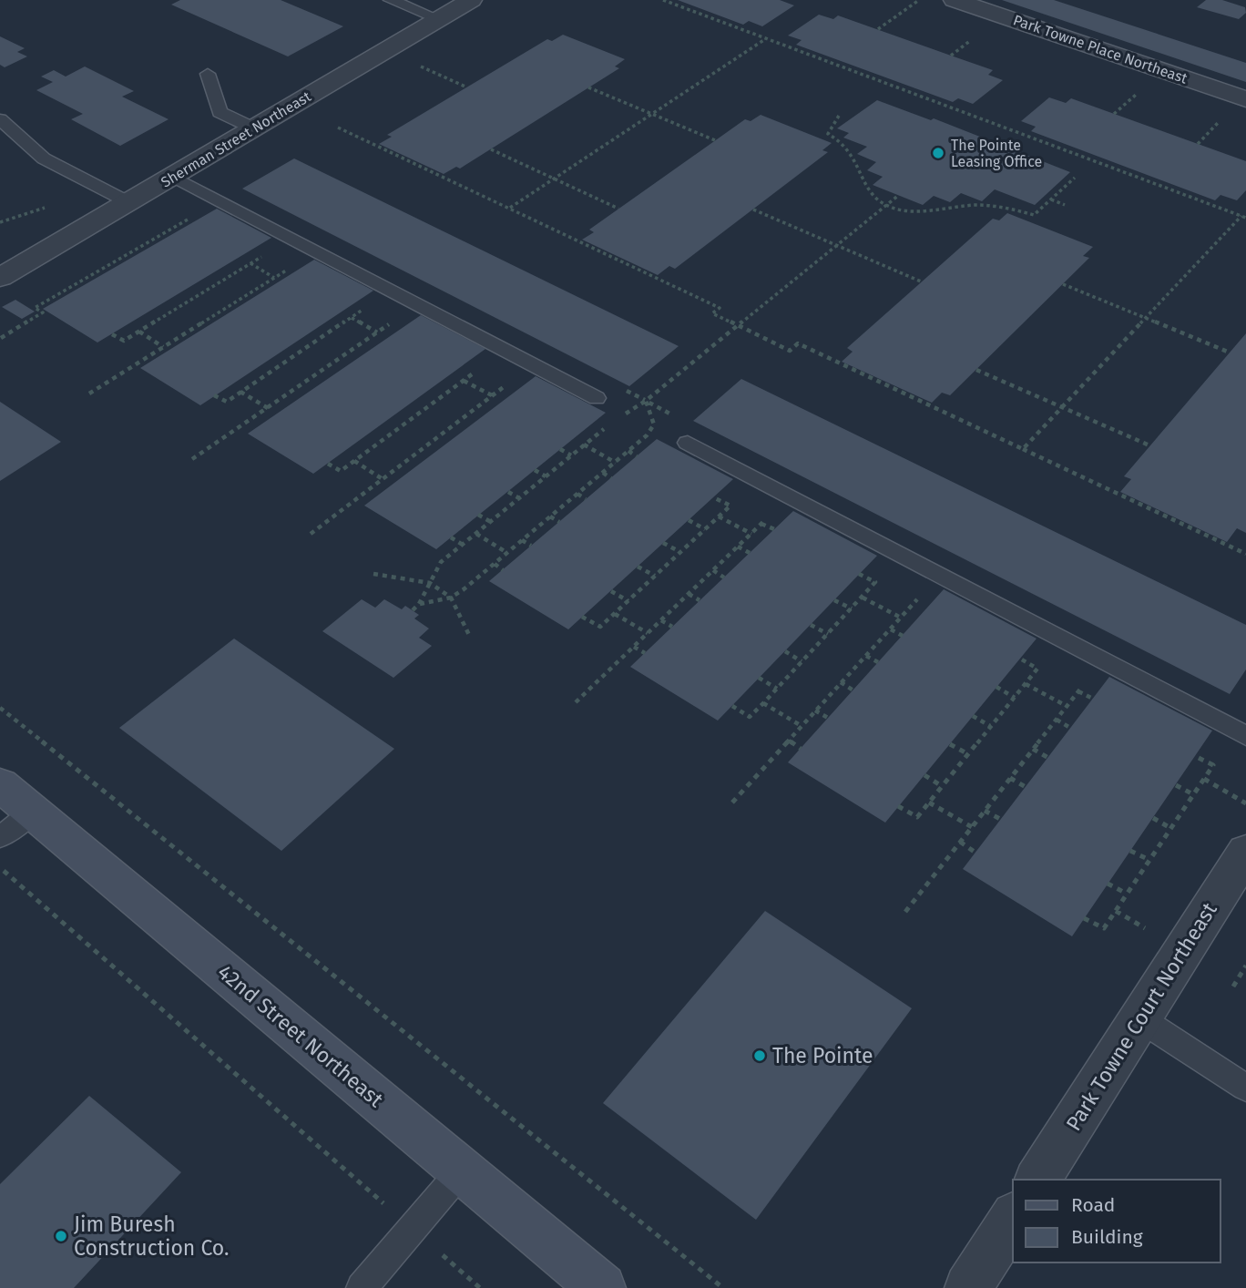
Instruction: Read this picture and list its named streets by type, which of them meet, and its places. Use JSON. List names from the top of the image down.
{
  "streets": {
    "street": [
      "Park Towne Place Northeast",
      "Sherman Street Northeast",
      "Park Towne Court Northeast",
      "42nd Street Northeast"
    ]
  },
  "places": ["The Pointe Leasing Office", "The Pointe", "Jim Buresh Construction Co."],
  "legend": ["Road", "Building"]
}
